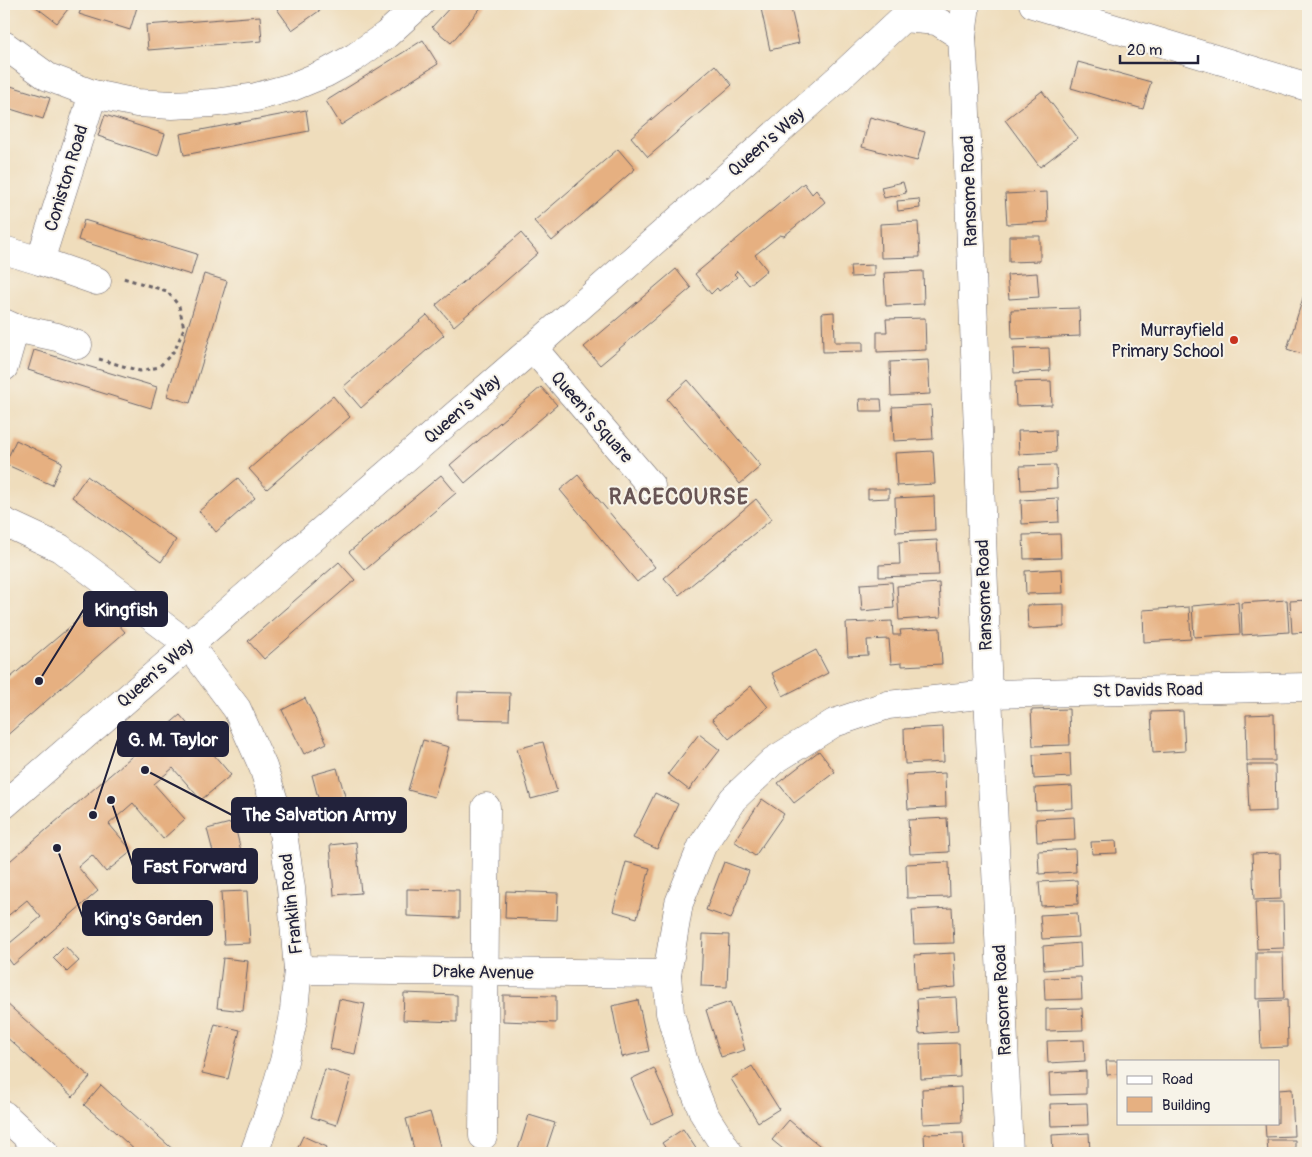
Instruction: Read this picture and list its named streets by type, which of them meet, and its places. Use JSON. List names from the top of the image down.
{
  "streets": {
    "street": [
      "Queen's Way",
      "Coniston Road",
      "Ransome Road",
      "Queen's Square",
      "St Davids Road",
      "Franklin Road",
      "Drake Avenue"
    ]
  },
  "crossings": [
    ["Queen's Way", "Queen's Square"],
    ["Queen's Way", "Franklin Road"],
    ["Ransome Road", "St Davids Road"],
    ["St Davids Road", "Drake Avenue"],
    ["Franklin Road", "Drake Avenue"]
  ],
  "districts": ["RACECOURSE"],
  "places": [
    "Murrayfield Primary School",
    "Kingfish",
    "The Salvation Army",
    "Fast Forward",
    "G. M. Taylor",
    "King's Garden"
  ],
  "legend": ["Road", "Building"],
  "scale_bar": "20 m"
}
